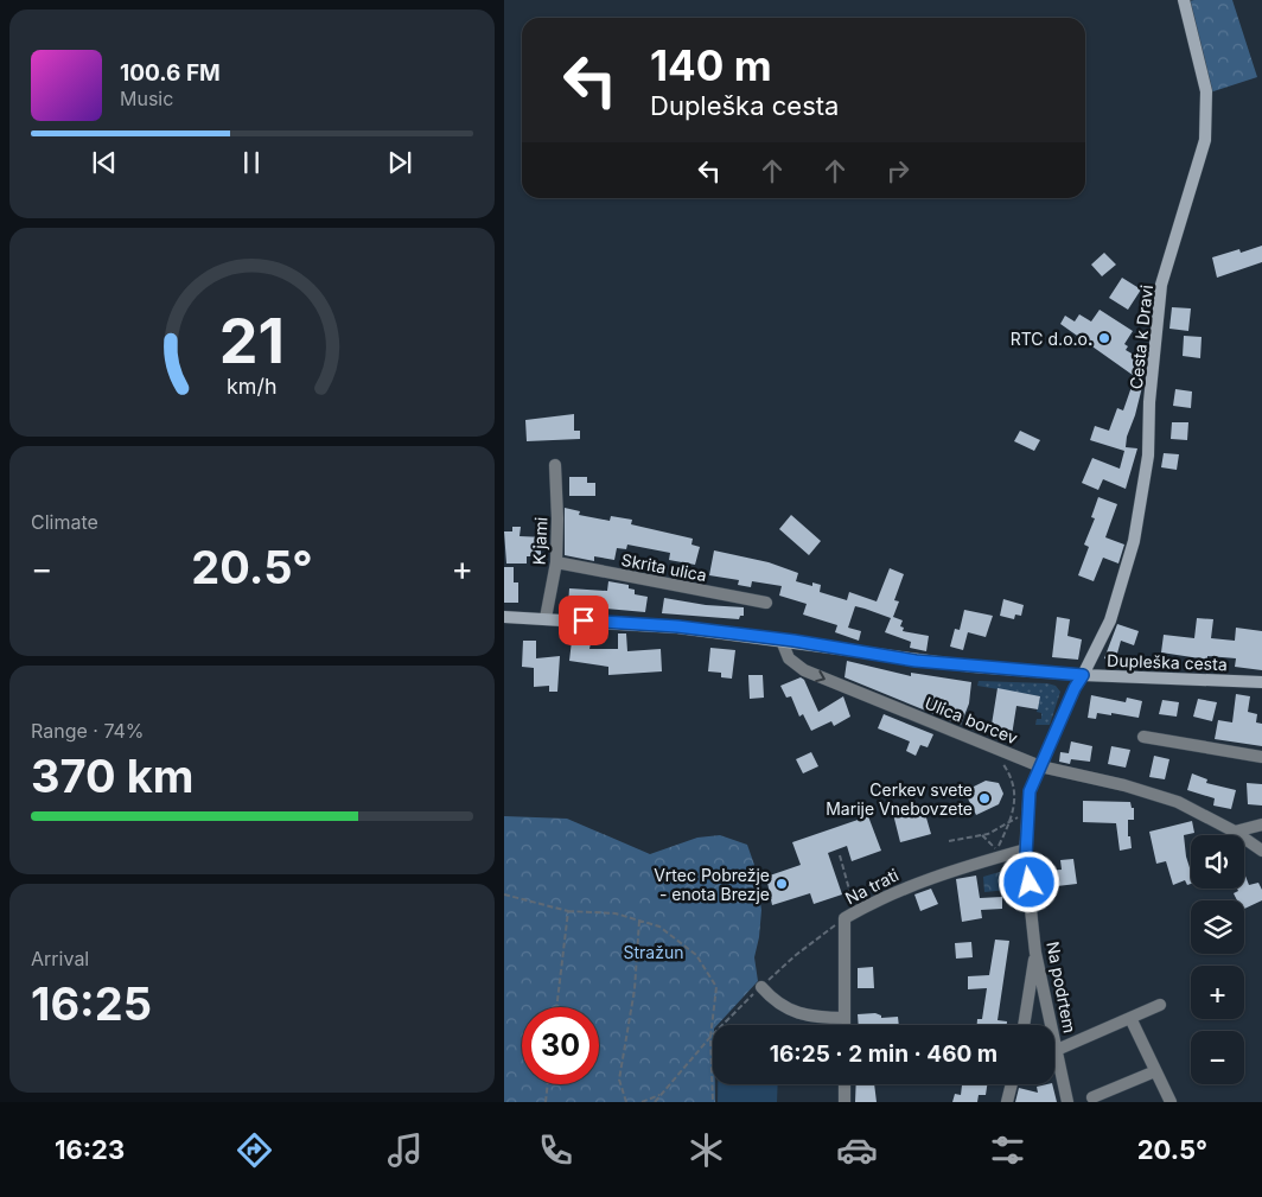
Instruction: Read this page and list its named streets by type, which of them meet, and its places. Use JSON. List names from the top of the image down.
{
  "streets": {
    "street": [
      "Cesta k Dravi",
      "K jami",
      "Skrita ulica",
      "Dupleška cesta",
      "Ulica borcev",
      "Na trati",
      "Na podrtem"
    ]
  },
  "crossings": [
    ["Cesta k Dravi", "Dupleška cesta"],
    ["Cesta k Dravi", "Na podrtem"],
    ["K jami", "Skrita ulica"],
    ["K jami", "Dupleška cesta"],
    ["Dupleška cesta", "Ulica borcev"],
    ["Dupleška cesta", "Na podrtem"],
    ["Ulica borcev", "Na podrtem"],
    ["Na trati", "Na podrtem"]
  ],
  "one_way": ["Ulica borcev"],
  "parks": ["Stražun"],
  "places": ["RTC d.o.o.", "Cerkev svete Marije Vnebovzete", "Vrtec Pobrežje - enota Brezje"],
  "page": {
    "turn": ["140 m", "Dupleška cesta"],
    "song": ["100.6 FM", "Music"],
    "tile": [
      "Climate",
      ["Range · 74%", "370 km"],
      ["Arrival", "16:25"]
    ],
    "heat": ["−", "20.5°", "+"],
    "map_buttons": ["+", "−"],
    "limit": "30",
    "trip": "16:25 · 2 min · 460 m",
    "tabs": ["16:23", "20.5°"],
    "gauge": ["21", "km/h"]
  }
}
